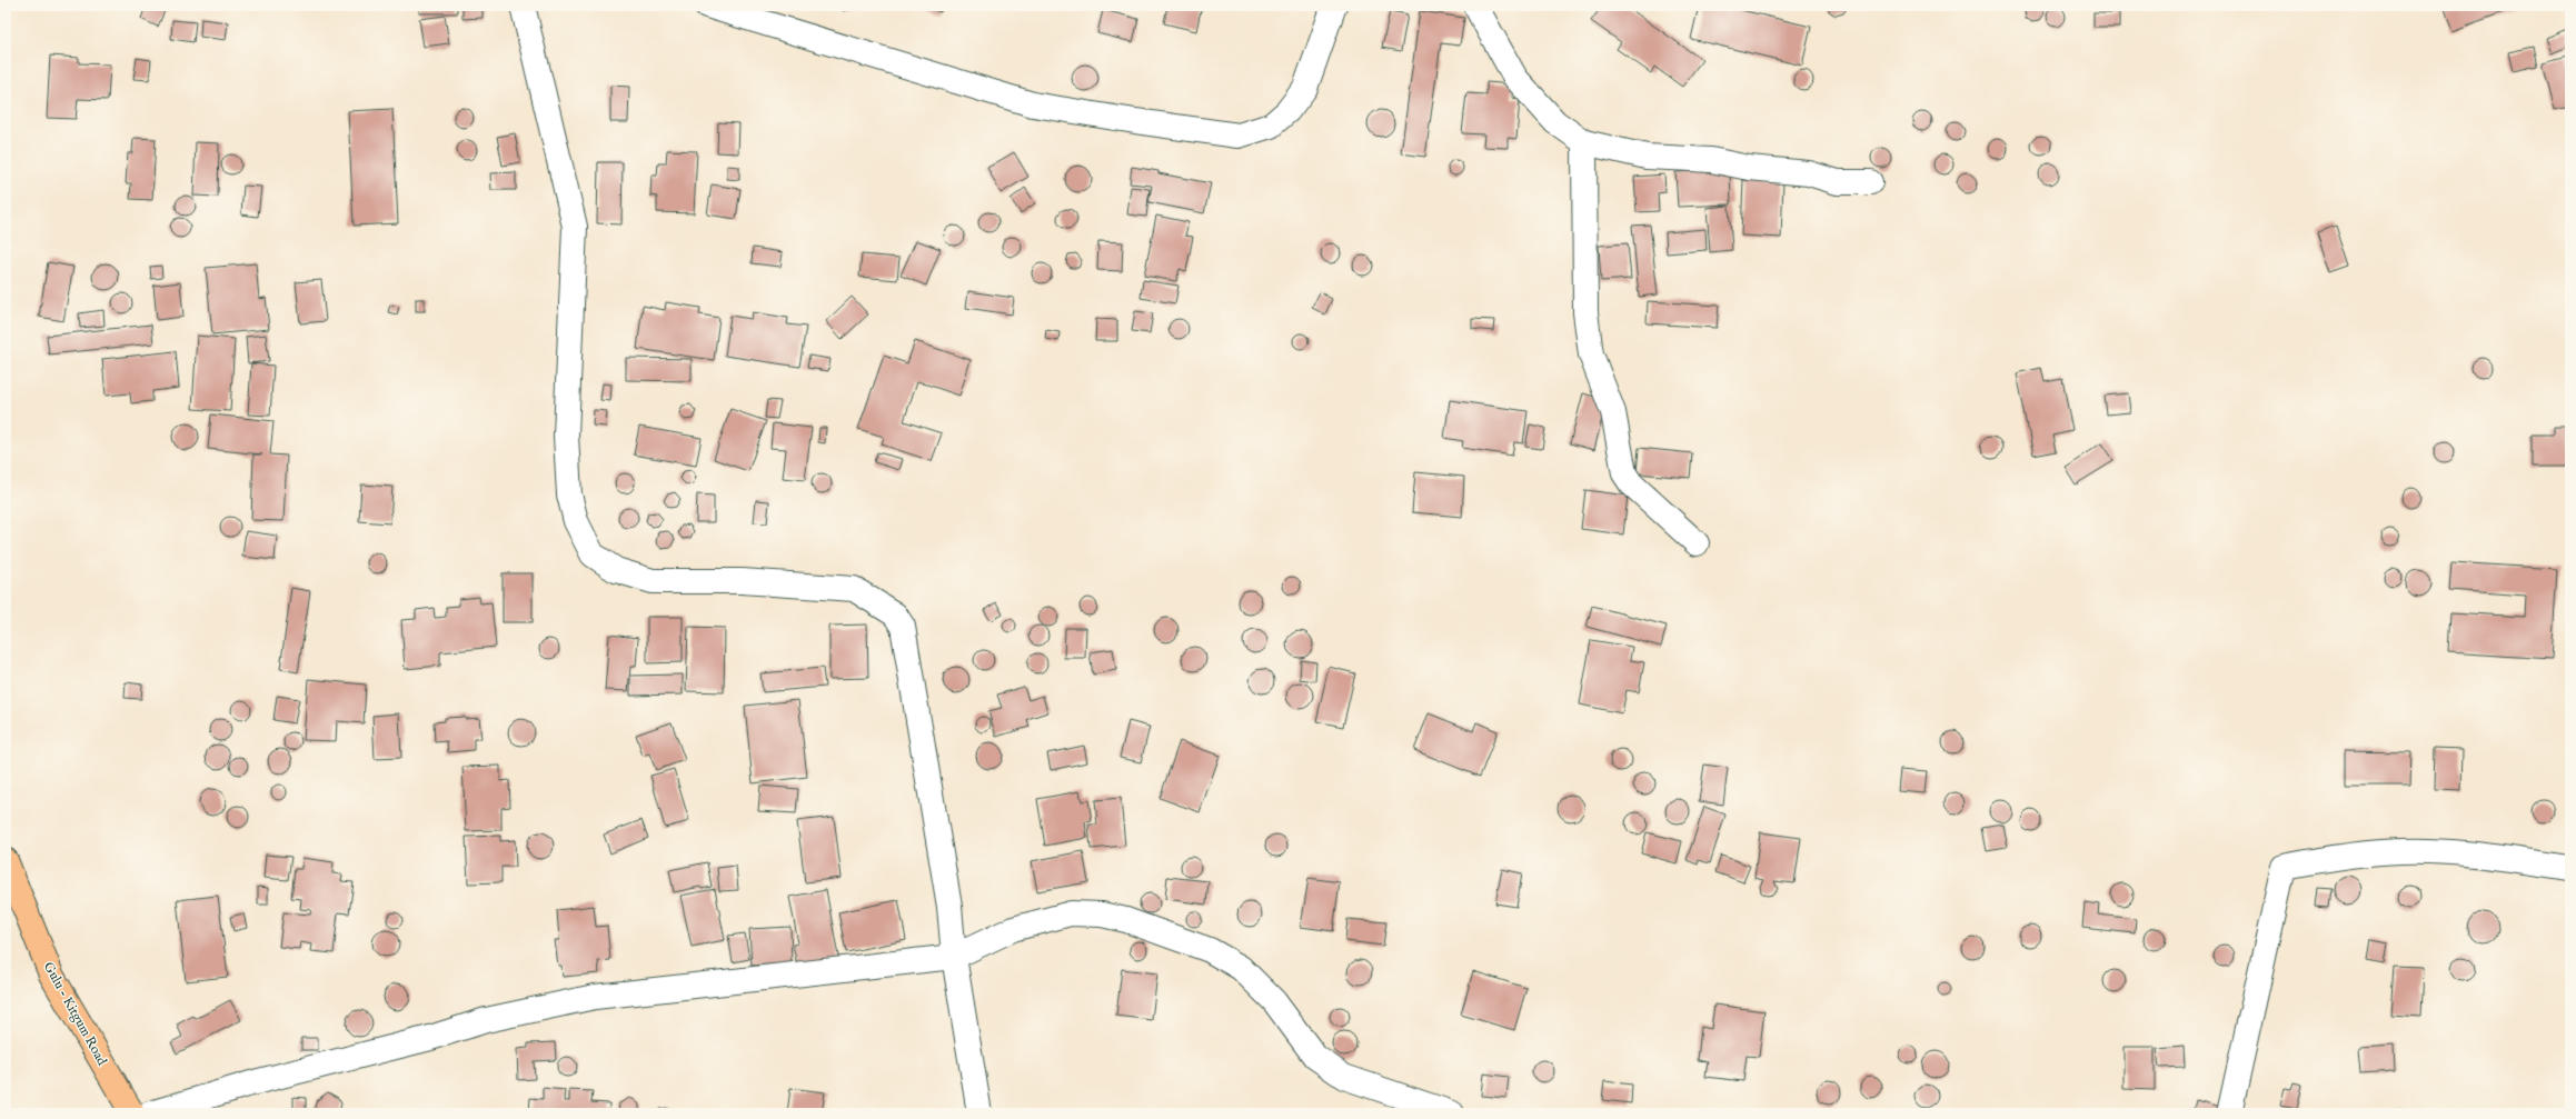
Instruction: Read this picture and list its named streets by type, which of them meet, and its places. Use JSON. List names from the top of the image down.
{
  "streets": {
    "main road": ["Gulu - Kitgum Road"]
  }
}
